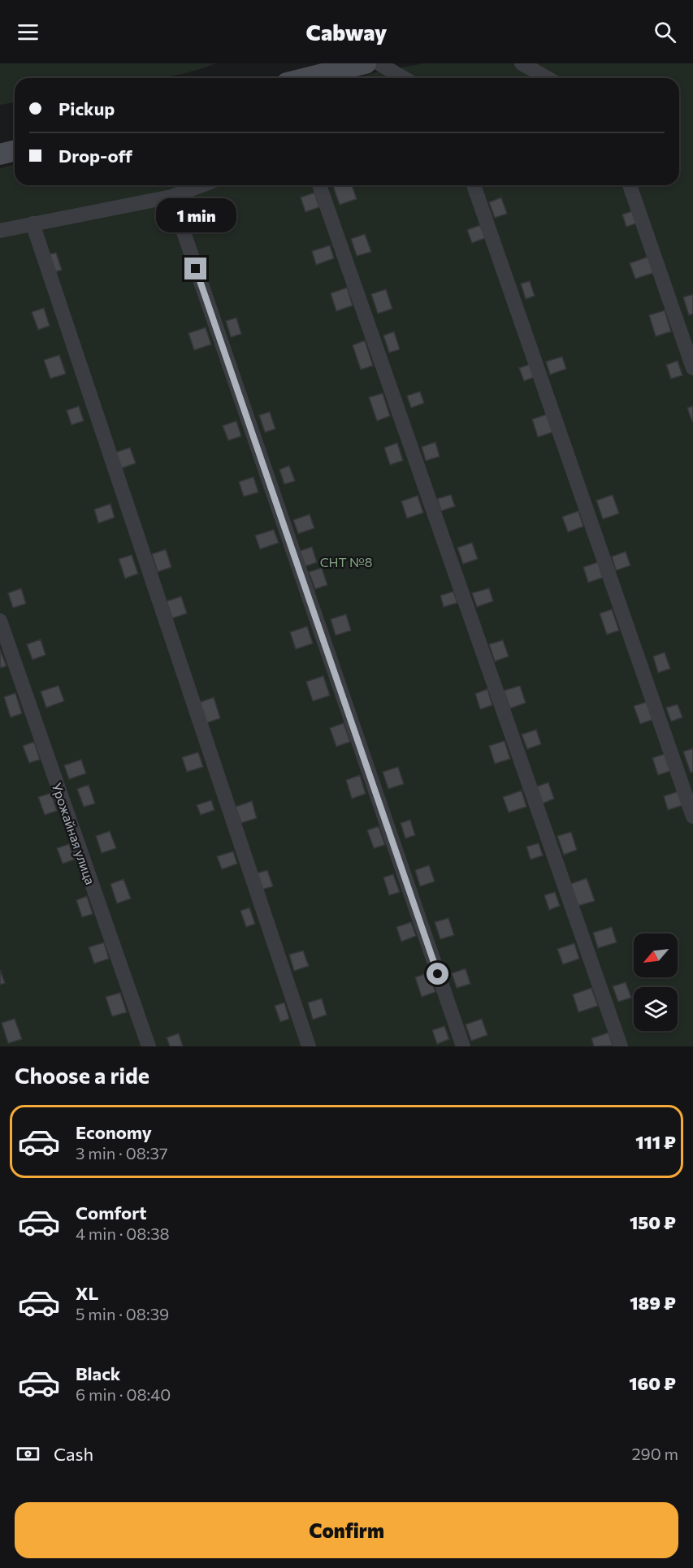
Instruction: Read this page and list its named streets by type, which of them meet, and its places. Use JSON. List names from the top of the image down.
{
  "streets": {
    "street": ["Урожайная улица"]
  },
  "parks": ["СНТ №8"],
  "north": "bottom left",
  "page": {
    "header": "Cabway",
    "banner": ["Pickup", "Drop-off"],
    "bubble": "1 min",
    "heading": "Choose a ride",
    "list": [
      {
        "name": "Economy",
        "note": "3 min · 08:37",
        "value": "111 ₽"
      },
      {
        "name": "Comfort",
        "note": "4 min · 08:38",
        "value": "150 ₽"
      },
      {
        "name": "XL",
        "note": "5 min · 08:39",
        "value": "189 ₽"
      },
      {
        "name": "Black",
        "note": "6 min · 08:40",
        "value": "160 ₽"
      }
    ],
    "pay": ["Cash", "290 m"],
    "buttons": "Confirm"
  }
}
